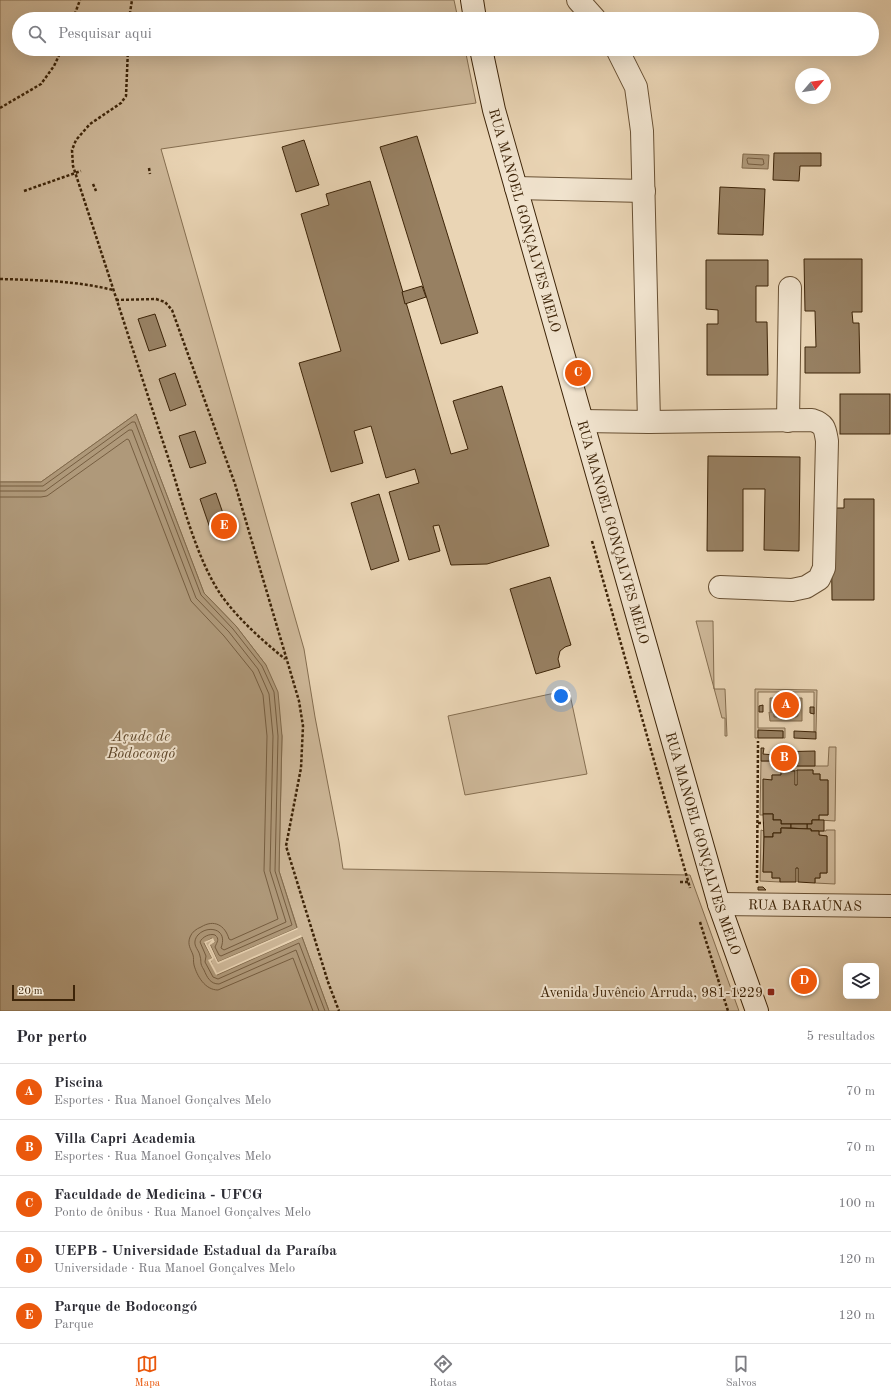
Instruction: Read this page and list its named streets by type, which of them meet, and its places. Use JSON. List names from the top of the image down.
{
  "streets": {
    "street": ["RUA MANOEL GONÇALVES MELO", "RUA BARAÚNAS"]
  },
  "crossings": [
    ["RUA MANOEL GONÇALVES MELO", "RUA BARAÚNAS"]
  ],
  "water": ["Açude de Bodocongó"],
  "places": {
    "transit": ["Avenida Juvêncio Arruda, 981-1229"]
  },
  "scale_bar": "20 m",
  "north": "top right",
  "page": {
    "search": "Pesquisar aqui",
    "pins": [
      "C",
      "E",
      "A",
      "B",
      "D"
    ],
    "scale": "20 m",
    "heading": ["Por perto", "5 resultados"],
    "list": [
      {
        "mark": "A",
        "name": "Piscina",
        "note": "Esportes · Rua Manoel Gonçalves Melo",
        "value": "70 m"
      },
      {
        "mark": "B",
        "name": "Villa Capri Academia",
        "note": "Esportes · Rua Manoel Gonçalves Melo",
        "value": "70 m"
      },
      {
        "mark": "C",
        "name": "Faculdade de Medicina - UFCG",
        "note": "Ponto de ônibus · Rua Manoel Gonçalves Melo",
        "value": "100 m"
      },
      {
        "mark": "D",
        "name": "UEPB - Universidade Estadual da Paraíba",
        "note": "Universidade · Rua Manoel Gonçalves Melo",
        "value": "120 m"
      },
      {
        "mark": "E",
        "name": "Parque de Bodocongó",
        "note": "Parque",
        "value": "120 m"
      }
    ],
    "nav": ["Mapa", "Rotas", "Salvos"]
  }
}
